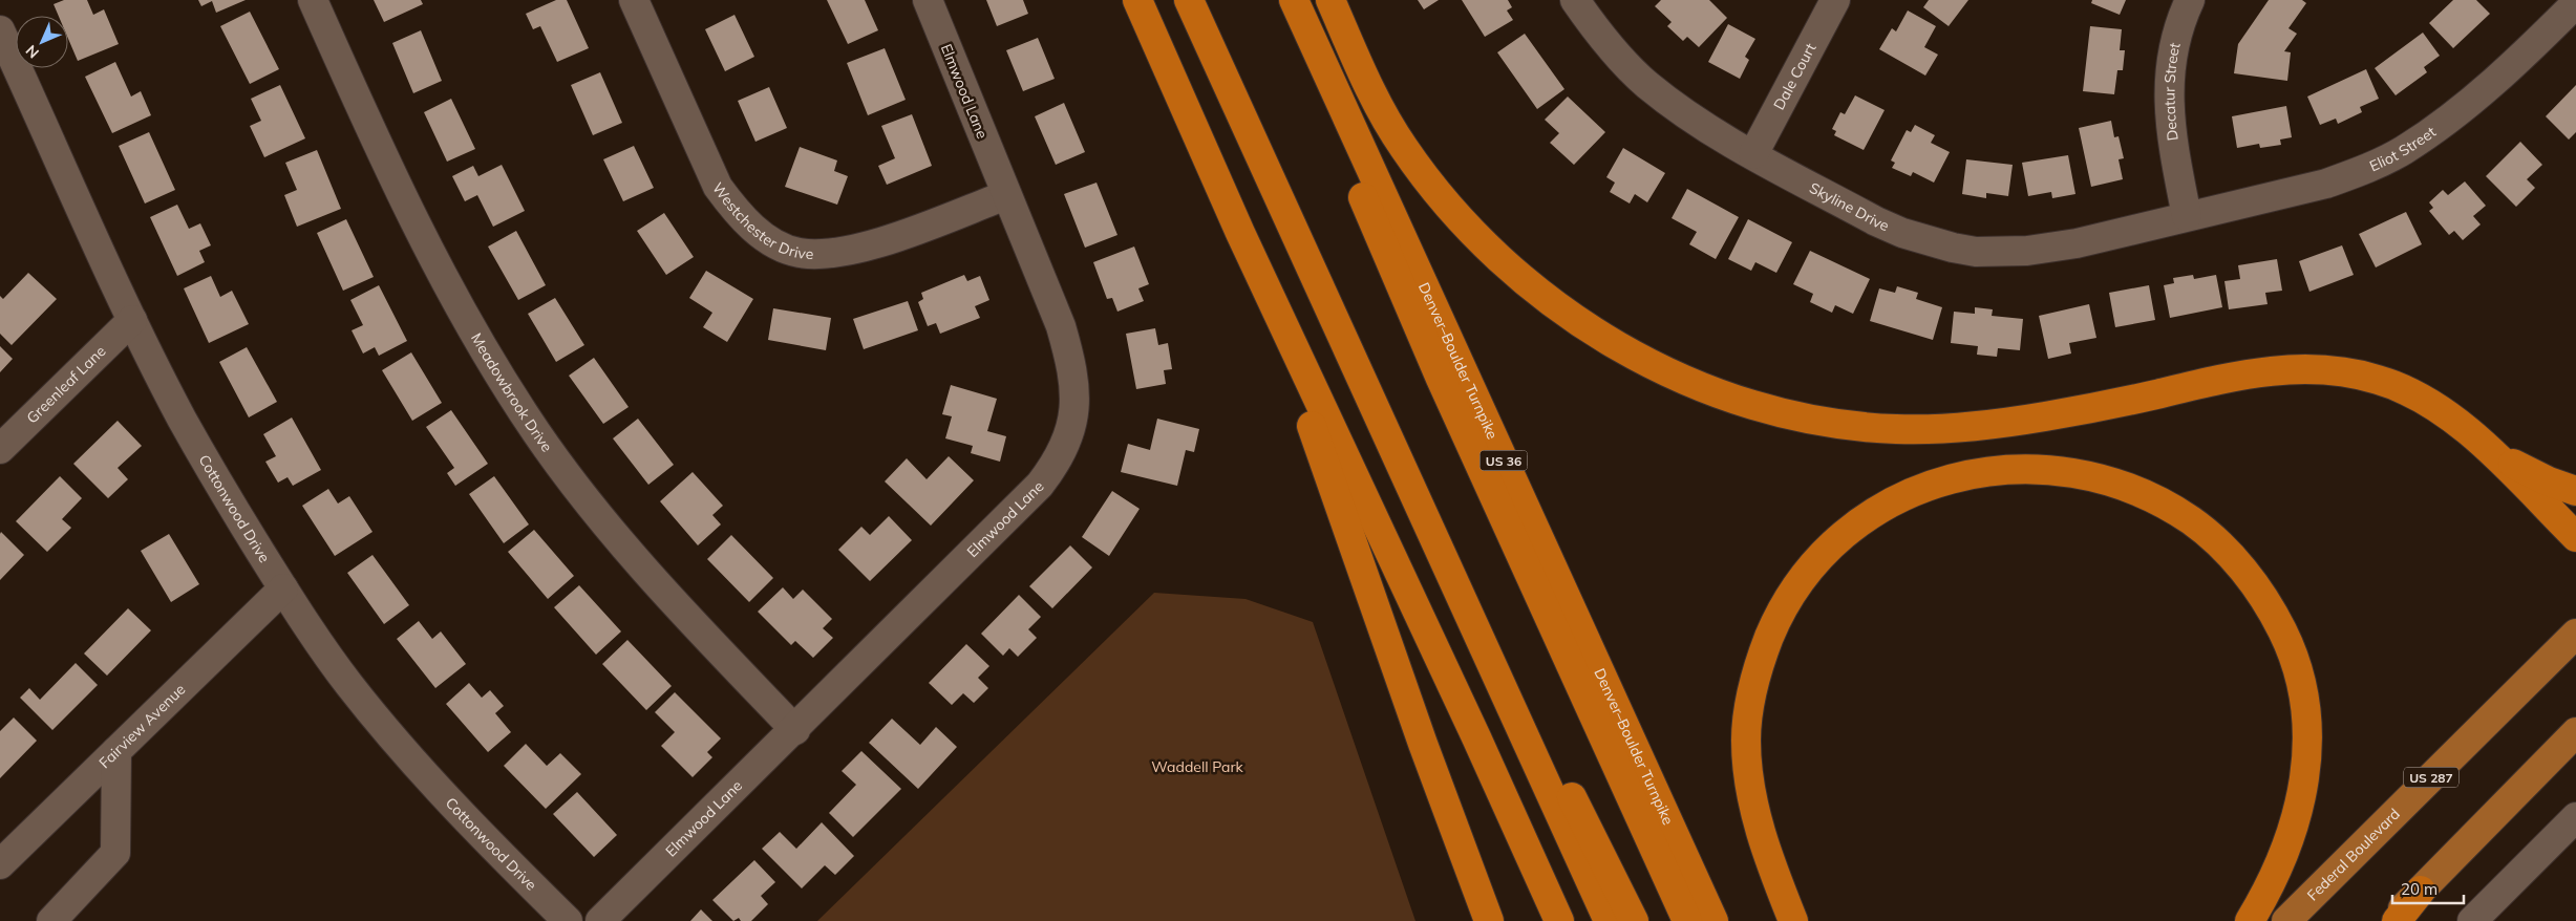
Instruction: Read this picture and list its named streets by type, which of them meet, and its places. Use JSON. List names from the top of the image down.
{
  "streets": {
    "highway": ["Denver–Boulder Turnpike", "US 36"],
    "main road": ["US 287", "Federal Boulevard"],
    "street": [
      "Dale Court",
      "Elmwood Lane",
      "Decatur Street",
      "Eliot Street",
      "Skyline Drive",
      "Westchester Drive",
      "Greenleaf Lane",
      "Meadowbrook Drive",
      "Cottonwood Drive",
      "Fairview Avenue"
    ]
  },
  "crossings": [
    ["Dale Court", "Skyline Drive"],
    ["Elmwood Lane", "Westchester Drive"],
    ["Elmwood Lane", "Meadowbrook Drive"],
    ["Decatur Street", "Eliot Street"],
    ["Decatur Street", "Skyline Drive"],
    ["Eliot Street", "Skyline Drive"],
    ["Greenleaf Lane", "Cottonwood Drive"],
    ["Cottonwood Drive", "Fairview Avenue"]
  ],
  "parks": ["Waddell Park"],
  "scale_bar": "20 m",
  "north": "bottom left"
}
